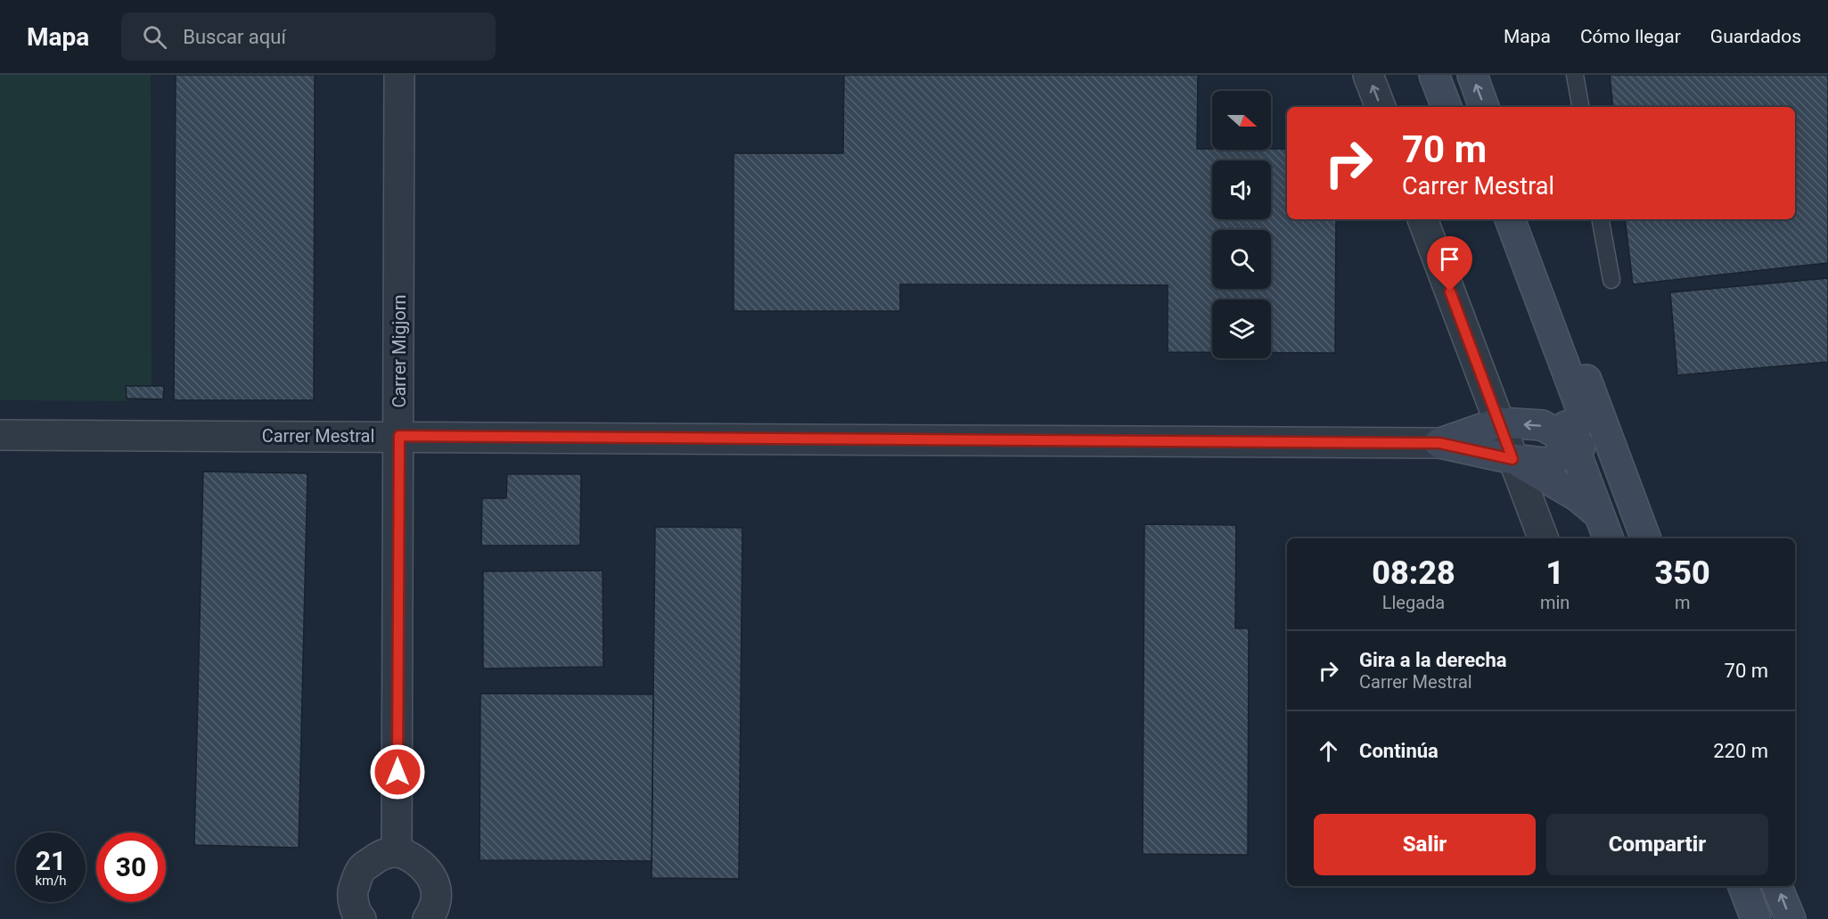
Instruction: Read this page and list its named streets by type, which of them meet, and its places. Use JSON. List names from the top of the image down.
{
  "streets": {
    "street": ["Carrer Migjorn", "Carrer Mestral"]
  },
  "crossings": [
    ["Carrer Migjorn", "Carrer Mestral"]
  ],
  "north": "right",
  "page": {
    "header": "Mapa",
    "search": "Buscar aquí",
    "nav": ["Mapa", "Cómo llegar", "Guardados"],
    "turn": ["70 m", "Carrer Mestral"],
    "eta": [
      "08:28",
      "Llegada",
      "1",
      "min",
      "350",
      "m"
    ],
    "list": [
      {
        "name": "Gira a la derecha",
        "note": "Carrer Mestral",
        "value": "70 m"
      },
      {
        "name": "Continúa",
        "value": "220 m"
      }
    ],
    "buttons": ["Salir", "Compartir"],
    "speed": "21 km/h",
    "limit": "30"
  }
}
